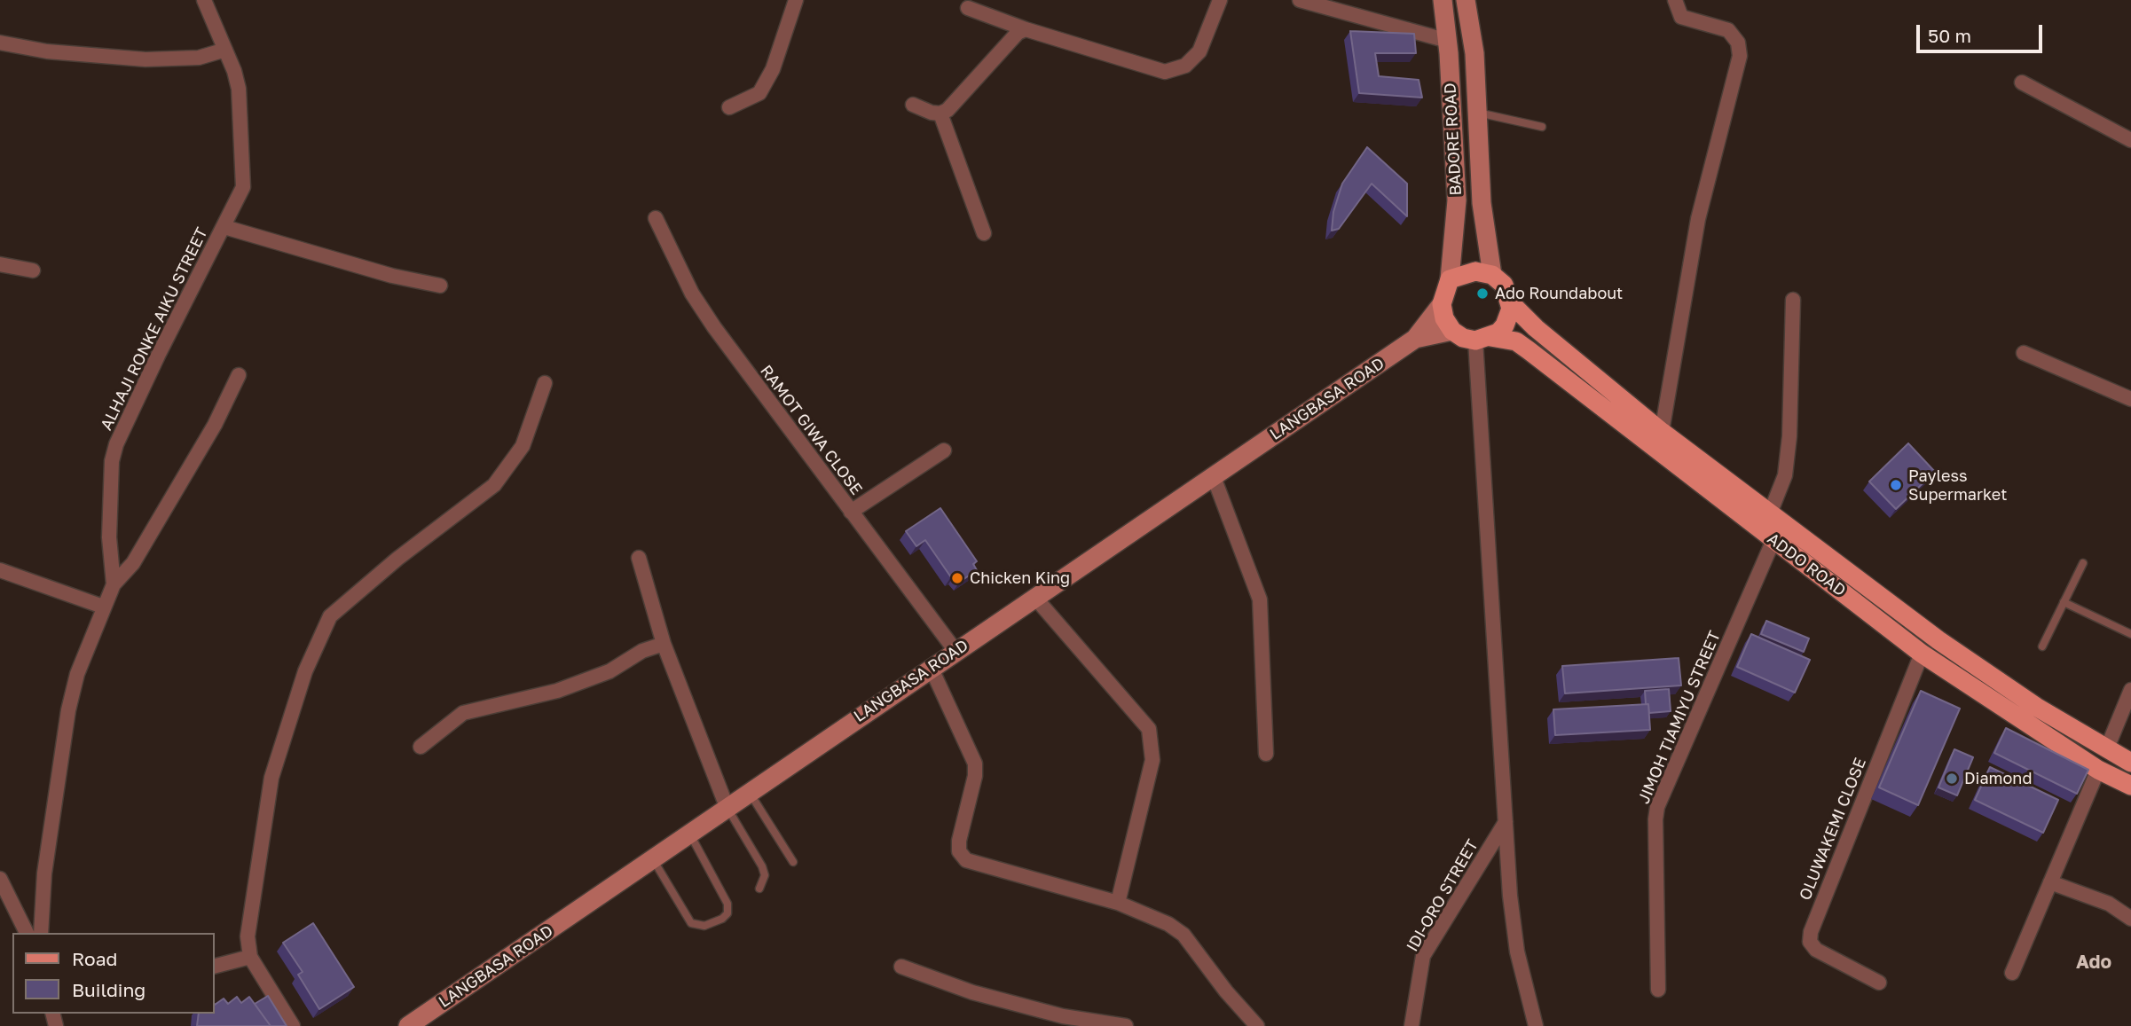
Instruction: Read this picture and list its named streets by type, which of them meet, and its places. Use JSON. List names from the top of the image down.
{
  "streets": {
    "main road": ["ADDO ROAD"],
    "street": [
      "BADORE ROAD",
      "ALHAJI RONKE AIKU STREET",
      "LANGBASA ROAD",
      "RAMOT GIWA CLOSE",
      "JIMOH TIAMIYU STREET",
      "OLUWAKEMI CLOSE",
      "IDI-ORO STREET"
    ]
  },
  "crossings": [
    ["BADORE ROAD", "ADDO ROAD"],
    ["LANGBASA ROAD", "RAMOT GIWA CLOSE"],
    ["ADDO ROAD", "JIMOH TIAMIYU STREET"],
    ["ADDO ROAD", "OLUWAKEMI CLOSE"]
  ],
  "districts": ["Ado"],
  "places": [
    "Ado Roundabout",
    "Payless Supermarket",
    "Chicken King",
    "Diamond"
  ],
  "legend": ["Road", "Building"],
  "scale_bar": "50 m"
}
